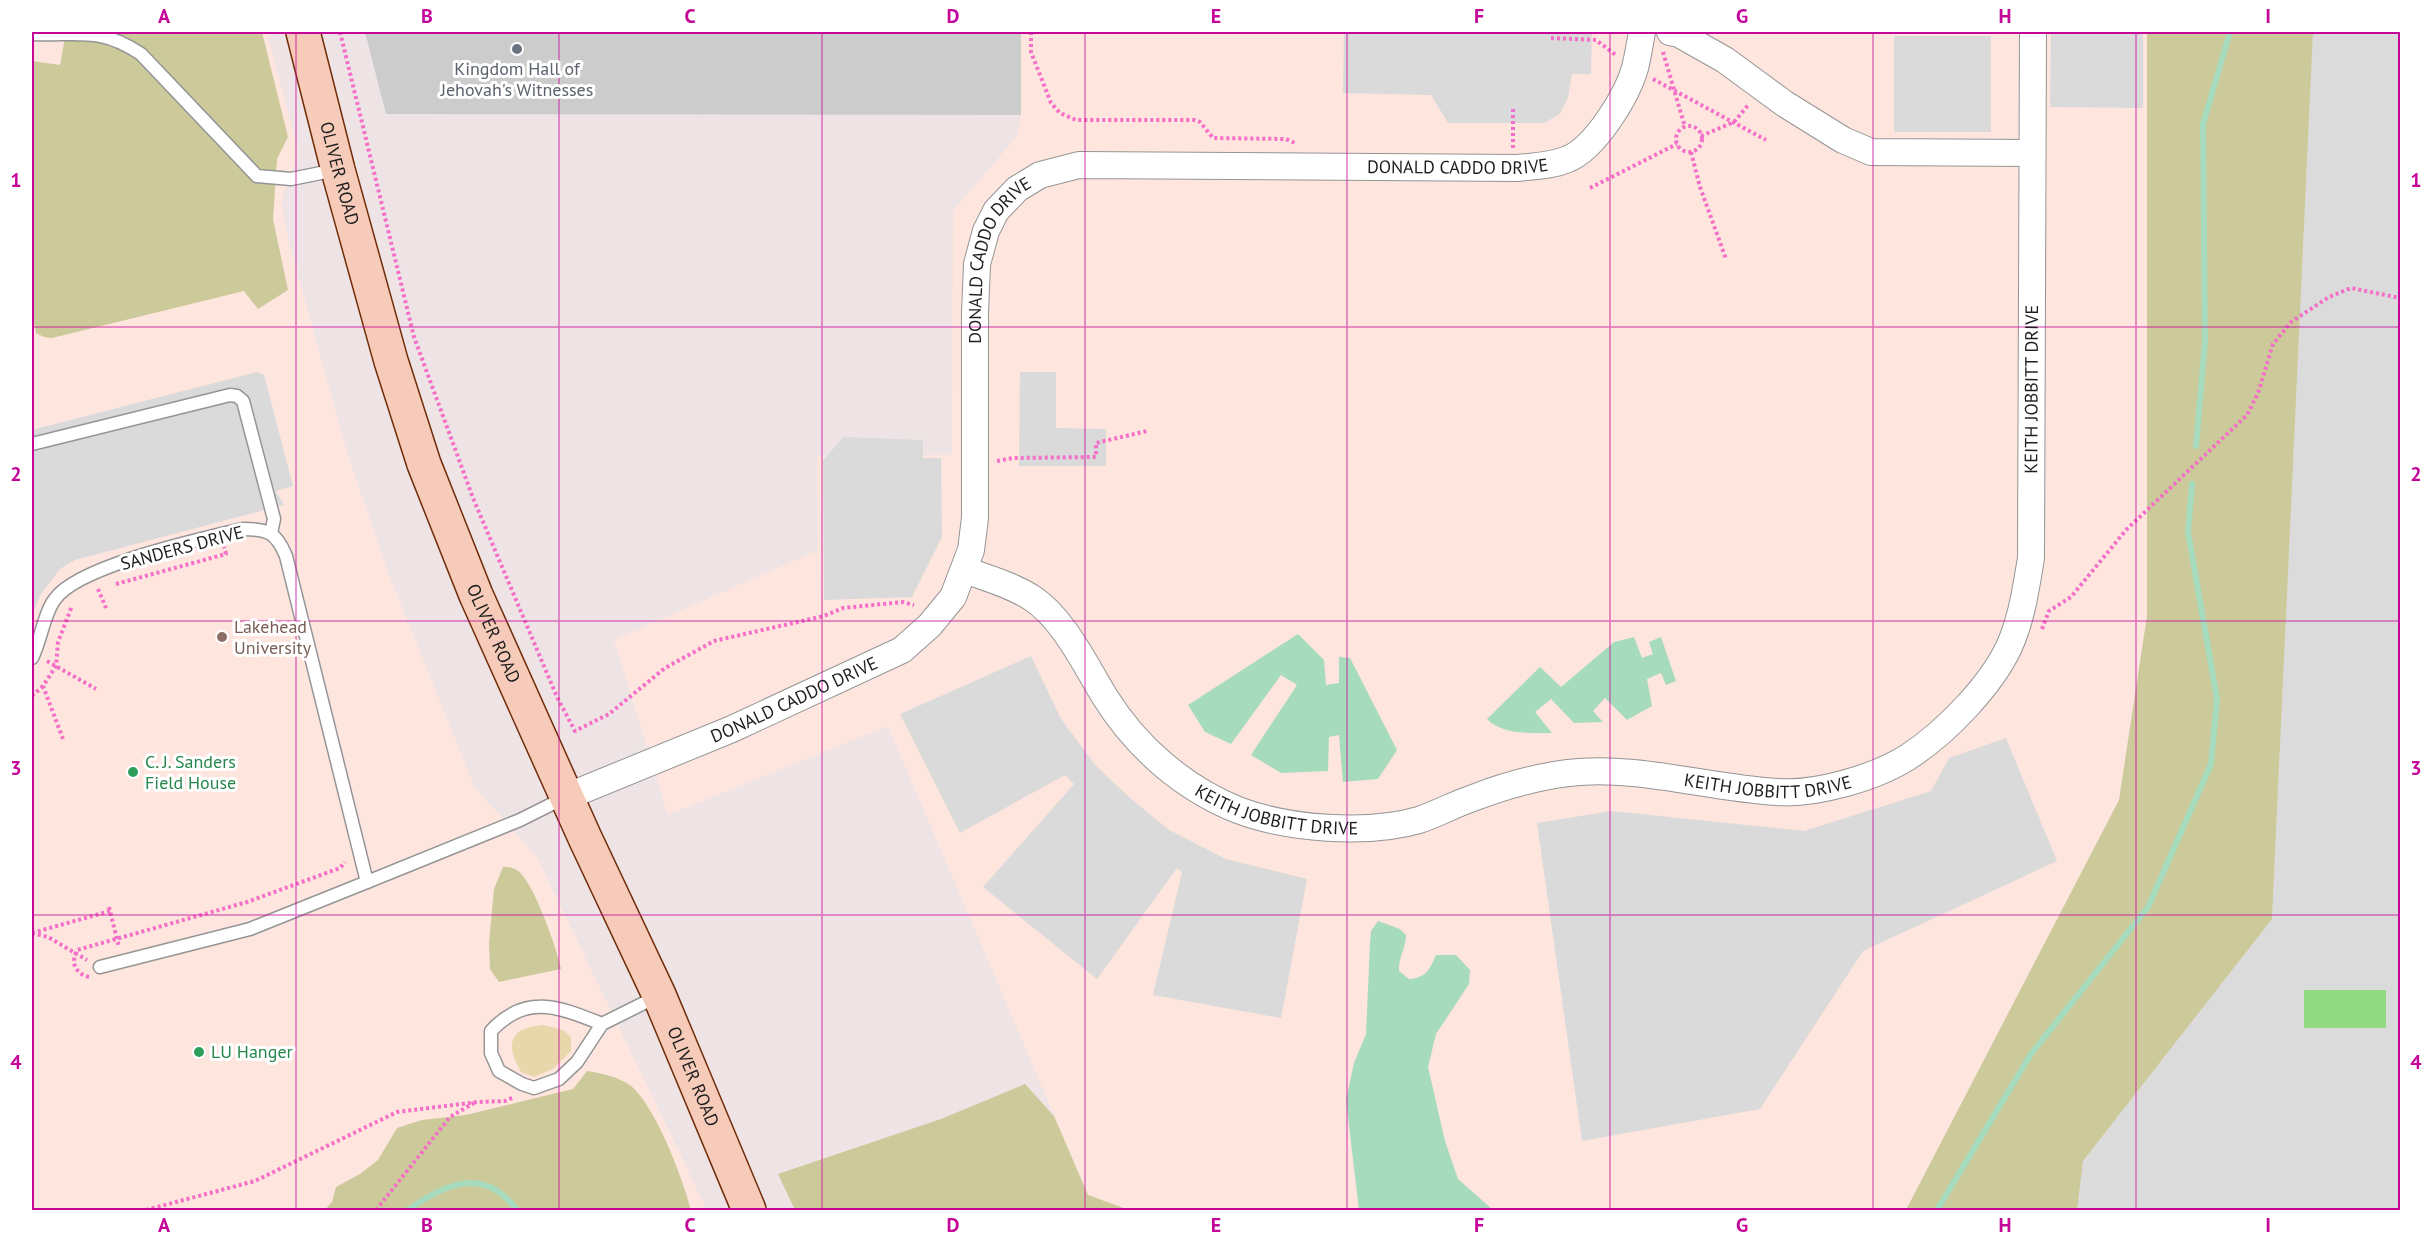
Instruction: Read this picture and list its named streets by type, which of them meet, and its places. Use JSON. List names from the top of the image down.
{
  "streets": {
    "main road": ["OLIVER ROAD"],
    "street": ["DONALD CADDO DRIVE", "KEITH JOBBITT DRIVE"],
    "lane": ["SANDERS DRIVE"]
  },
  "crossings": [
    ["DONALD CADDO DRIVE", "OLIVER ROAD"],
    ["DONALD CADDO DRIVE", "KEITH JOBBITT DRIVE"]
  ],
  "places": [
    "Kingdom Hall of Jehovah's Witnesses",
    "Lakehead University",
    "C. J. Sanders Field House",
    "LU Hanger"
  ],
  "grid": {
    "columns": [
      "A",
      "B",
      "C",
      "D",
      "E",
      "F",
      "G",
      "H",
      "I"
    ],
    "rows": [
      "1",
      "2",
      "3",
      "4"
    ]
  }
}
